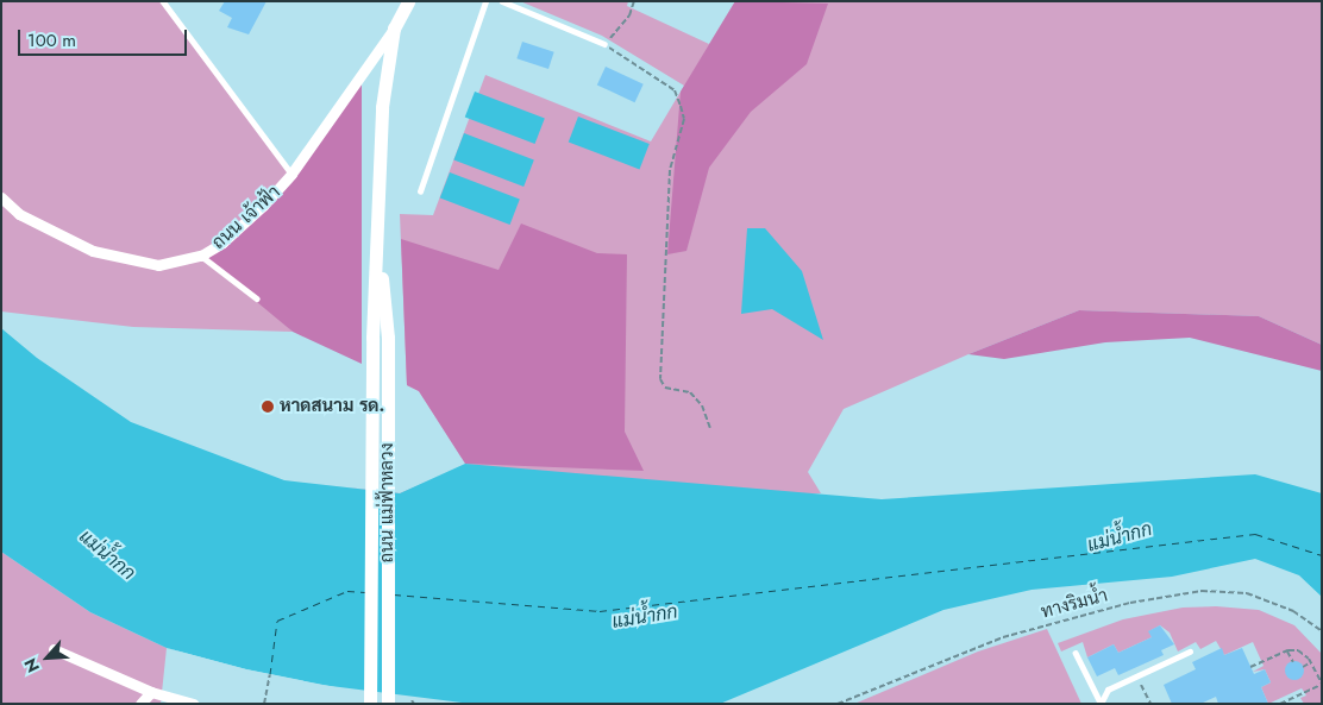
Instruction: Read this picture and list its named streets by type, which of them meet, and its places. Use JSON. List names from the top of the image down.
{
  "streets": {
    "street": ["ถนน เจ้าฟ้า", "ถนน แม่ฟ้าหลวง"],
    "path": ["ทางริมน้ำ"]
  },
  "crossings": [
    ["ถนน เจ้าฟ้า", "ถนน แม่ฟ้าหลวง"]
  ],
  "water": ["แม่น้ำกก"],
  "places": ["หาดสนาม รด."],
  "scale_bar": "100 m",
  "north": "bottom left"
}
